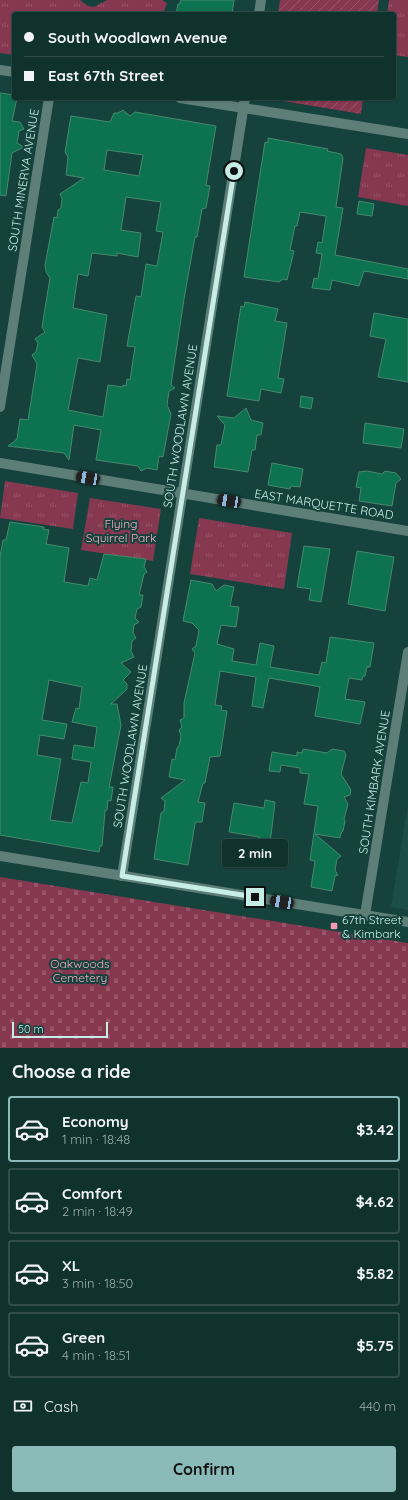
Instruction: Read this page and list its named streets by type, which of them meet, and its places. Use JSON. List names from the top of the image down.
{
  "streets": {
    "street": [
      "SOUTH MINERVA AVENUE",
      "SOUTH WOODLAWN AVENUE",
      "EAST MARQUETTE ROAD",
      "SOUTH KIMBARK AVENUE"
    ]
  },
  "crossings": [
    ["SOUTH WOODLAWN AVENUE", "EAST MARQUETTE ROAD"]
  ],
  "parks": ["Flying Squirrel Park", "Oakwoods Cemetery"],
  "places": {
    "transit": ["67th Street & Kimbark"]
  },
  "scale_bar": "50 m",
  "page": {
    "banner": ["South Woodlawn Avenue", "East 67th Street"],
    "bubble": "2 min",
    "scale": "50 m",
    "heading": "Choose a ride",
    "list": [
      {
        "name": "Economy",
        "note": "1 min · 18:48",
        "value": "$3.42"
      },
      {
        "name": "Comfort",
        "note": "2 min · 18:49",
        "value": "$4.62"
      },
      {
        "name": "XL",
        "note": "3 min · 18:50",
        "value": "$5.82"
      },
      {
        "name": "Green",
        "note": "4 min · 18:51",
        "value": "$5.75"
      }
    ],
    "pay": ["Cash", "440 m"],
    "buttons": "Confirm"
  }
}
